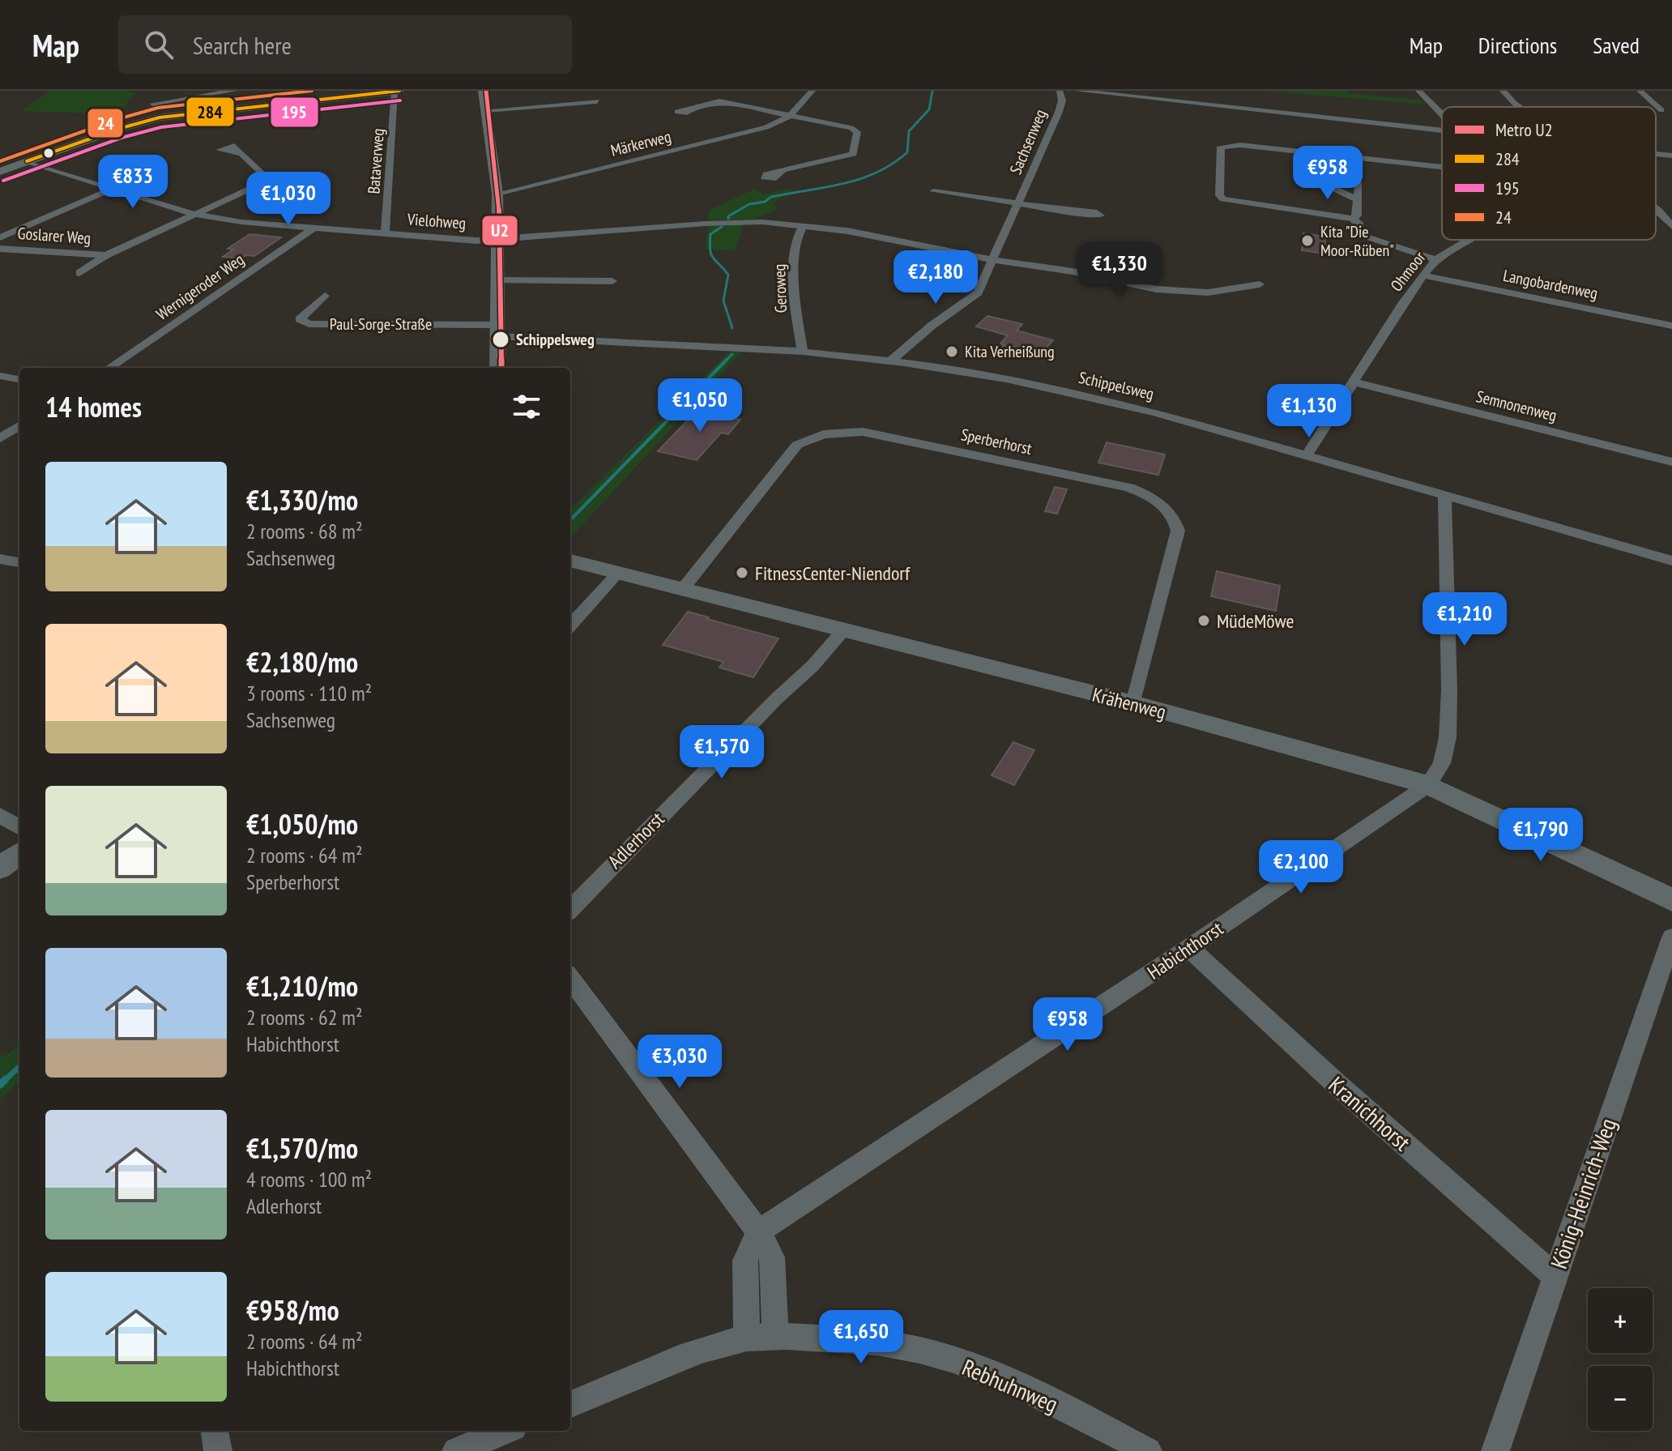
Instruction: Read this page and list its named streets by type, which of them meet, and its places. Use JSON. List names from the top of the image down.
{
  "streets": {
    "street": [
      "Sachsenweg",
      "Märkerweg",
      "Bataverweg",
      "Vielohweg",
      "Goslarer Weg",
      "Ohmoor",
      "Langobardenweg",
      "Wernigeroder Weg",
      "Geroweg",
      "Paul-Sorge-Straße",
      "Schippelsweg",
      "Semnonenweg",
      "Sperberhorst",
      "Krähenweg",
      "Adlerhorst",
      "Habichthorst",
      "Kranichhorst",
      "König-Heinrich-Weg",
      "Rebhuhnweg"
    ]
  },
  "crossings": [
    ["Sachsenweg", "Vielohweg"],
    ["Sachsenweg", "Schippelsweg"],
    ["Bataverweg", "Vielohweg"],
    ["Vielohweg", "Wernigeroder Weg"],
    ["Vielohweg", "Geroweg"],
    ["Ohmoor", "Langobardenweg"],
    ["Ohmoor", "Schippelsweg"],
    ["Ohmoor", "Semnonenweg"],
    ["Geroweg", "Schippelsweg"],
    ["Paul-Sorge-Straße", "Schippelsweg"],
    ["Schippelsweg", "Habichthorst"],
    ["Sperberhorst", "Krähenweg"],
    ["Krähenweg", "Adlerhorst"],
    ["Krähenweg", "Habichthorst"],
    ["Habichthorst", "Kranichhorst"],
    ["Kranichhorst", "König-Heinrich-Weg"]
  ],
  "places": [
    "Kita \"Die Moor-Rüben\"",
    "Schippelsweg",
    "Kita Verheißung",
    "FitnessCenter-Niendorf",
    "MüdeMöwe"
  ],
  "lines": [
    "metro line U2",
    "transit line 284",
    "transit line 24",
    "transit line 195"
  ],
  "legend": [
    "Metro U2",
    "284",
    "195",
    "24"
  ],
  "page": {
    "header": "Map",
    "search": "Search here",
    "nav": ["Map", "Directions", "Saved"],
    "price": [
      "€958",
      "€833",
      "€1,030",
      "€1,330",
      "€2,180",
      "€1,050",
      "€1,130",
      "€1,210",
      "€1,570",
      "€1,790",
      "€2,100",
      "€958",
      "€3,030",
      "€1,650"
    ],
    "heading": "14 homes",
    "list": [
      {
        "name": "€1,330/mo",
        "note": "2 rooms · 68 m² · Sachsenweg"
      },
      {
        "name": "€2,180/mo",
        "note": "3 rooms · 110 m² · Sachsenweg"
      },
      {
        "name": "€1,050/mo",
        "note": "2 rooms · 64 m² · Sperberhorst"
      },
      {
        "name": "€1,210/mo",
        "note": "2 rooms · 62 m² · Habichthorst"
      },
      {
        "name": "€1,570/mo",
        "note": "4 rooms · 100 m² · Adlerhorst"
      },
      {
        "name": "€958/mo",
        "note": "2 rooms · 64 m² · Habichthorst"
      }
    ],
    "map_buttons": ["+", "−"]
  }
}
